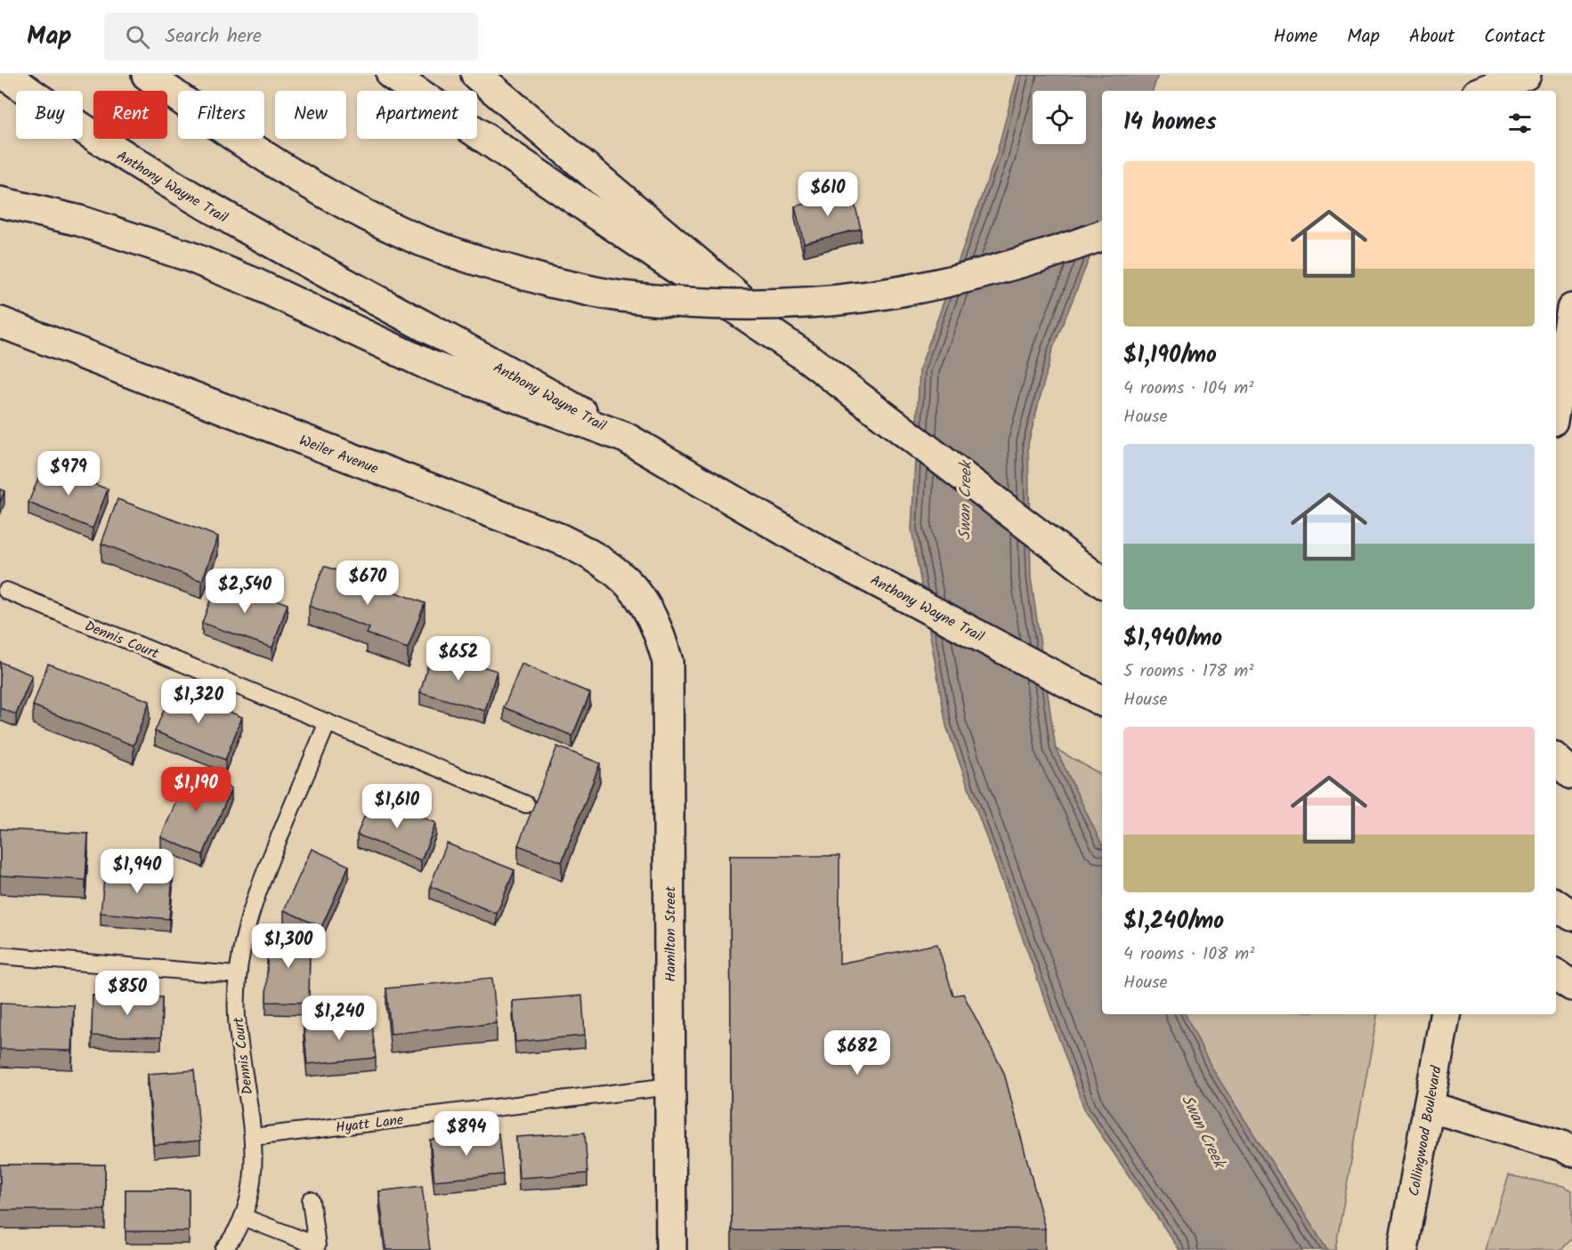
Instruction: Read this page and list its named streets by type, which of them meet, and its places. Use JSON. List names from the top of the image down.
{
  "streets": {
    "main road": [
      "Anthony Wayne Trail",
      "Weiler Avenue",
      "Hamilton Street",
      "Collingwood Boulevard"
    ],
    "lane": ["Dennis Court", "Hyatt Lane"]
  },
  "crossings": [
    ["Weiler Avenue", "Hamilton Street"],
    ["Dennis Court", "Hyatt Lane"],
    ["Hamilton Street", "Hyatt Lane"]
  ],
  "water": ["Swan Creek"],
  "page": {
    "header": "Map",
    "search": "Search here",
    "nav": [
      "Home",
      "Map",
      "About",
      "Contact"
    ],
    "chip": [
      "Buy",
      "Rent",
      "Filters",
      "New",
      "Apartment"
    ],
    "heading": "14 homes",
    "list": [
      {
        "name": "$1,190/mo",
        "note": "4 rooms · 104 m² · House"
      },
      {
        "name": "$1,940/mo",
        "note": "5 rooms · 178 m² · House"
      },
      {
        "name": "$1,240/mo",
        "note": "4 rooms · 108 m² · House"
      }
    ],
    "price": [
      "$610",
      "$979",
      "$670",
      "$2,540",
      "$652",
      "$1,320",
      "$1,190",
      "$1,610",
      "$1,940",
      "$1,300",
      "$850",
      "$1,240",
      "$682",
      "$894"
    ]
  }
}
